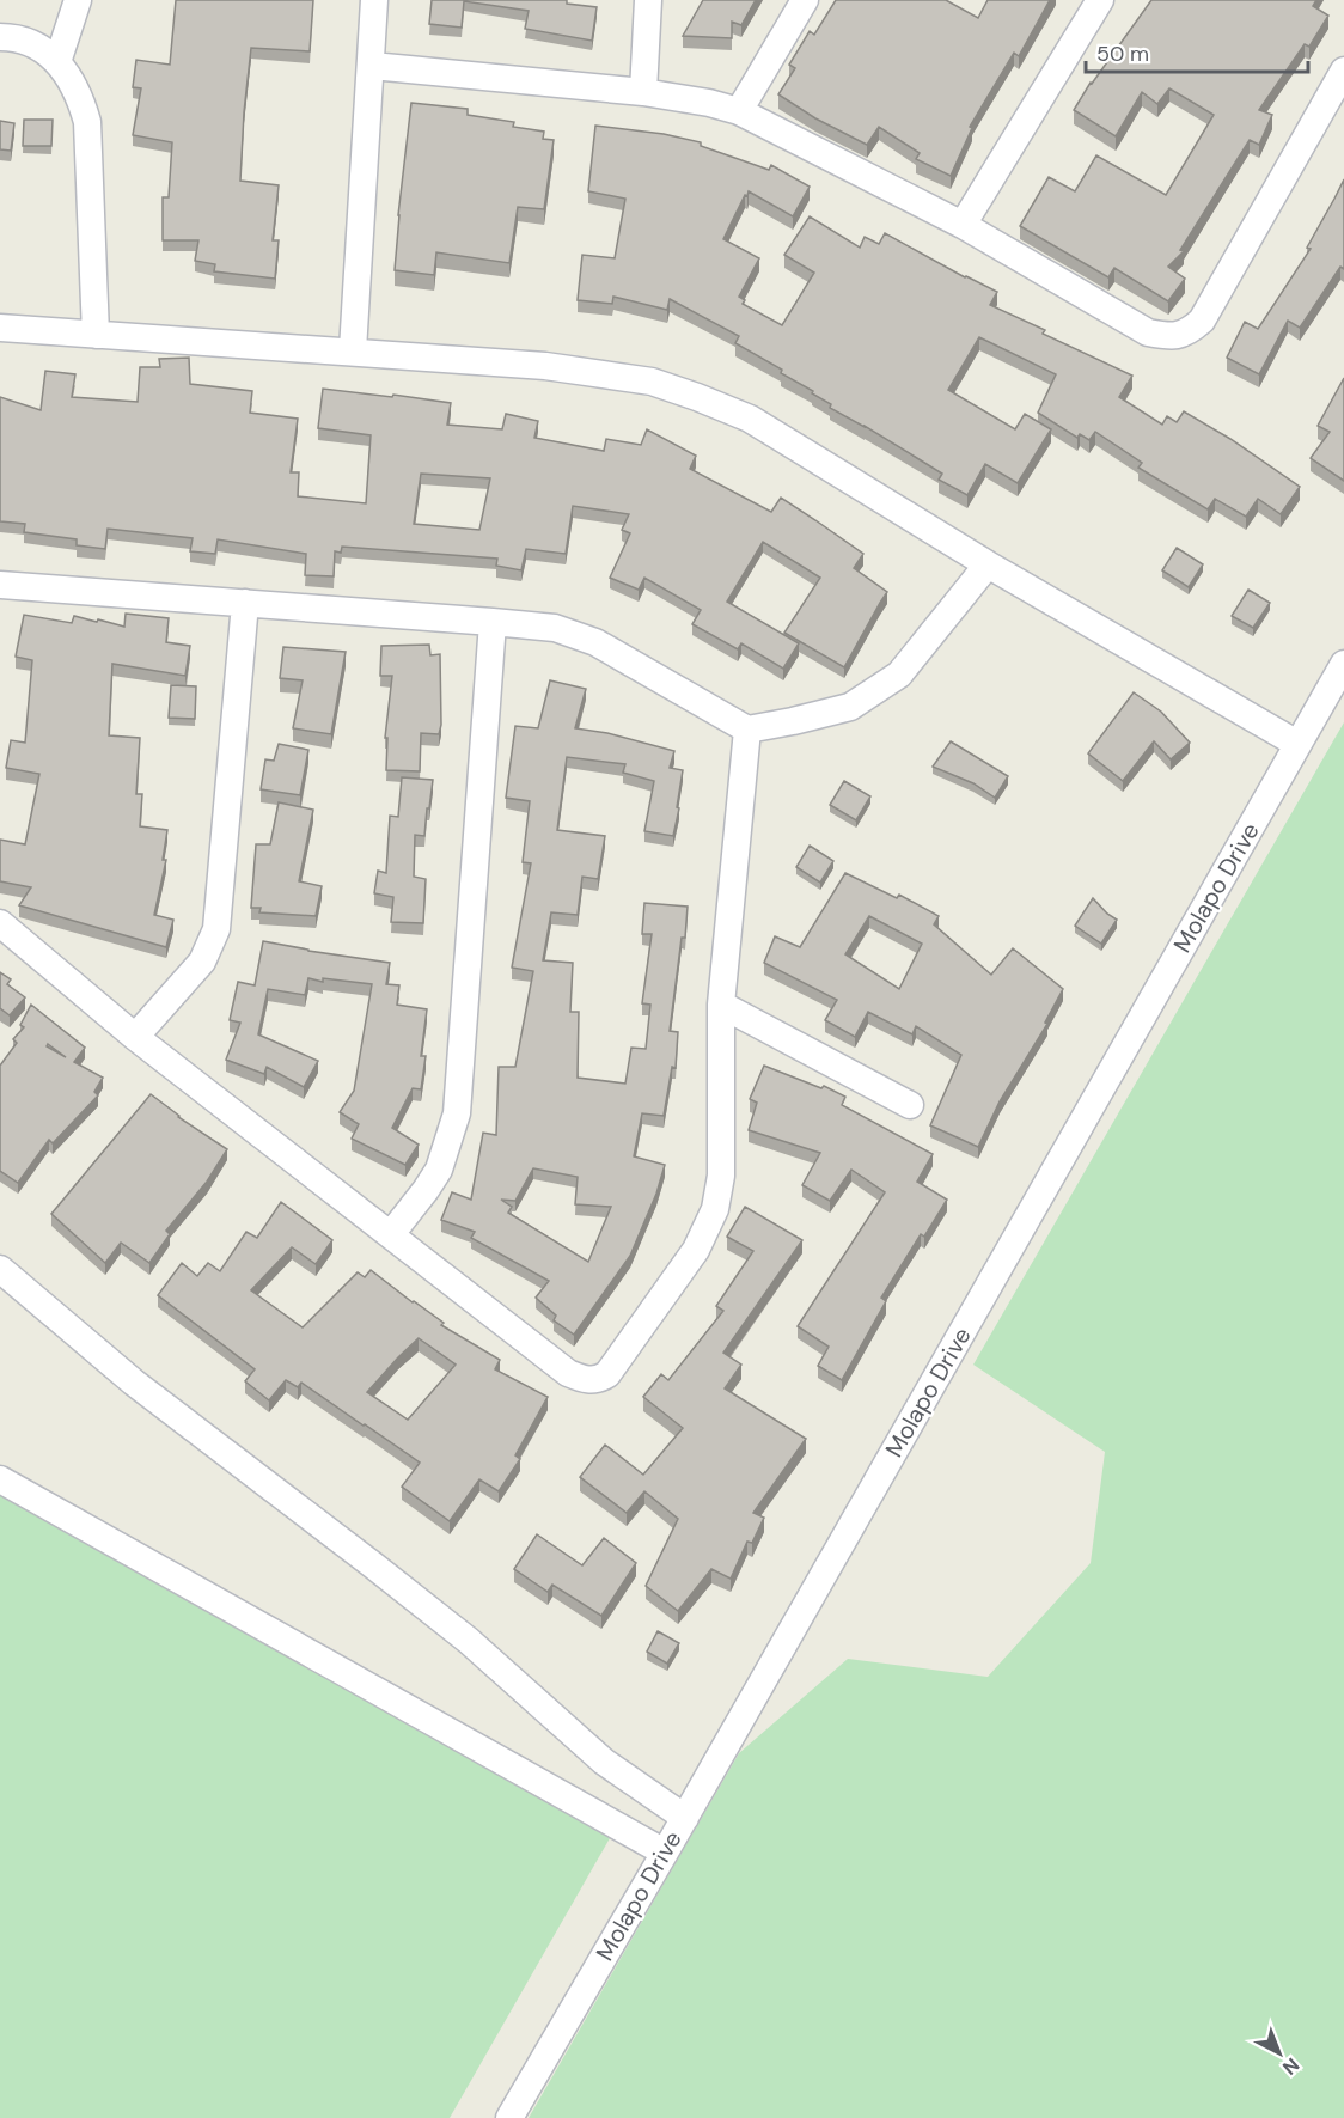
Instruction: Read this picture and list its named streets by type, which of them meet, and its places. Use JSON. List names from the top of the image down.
{
  "streets": {
    "street": ["Molapo Drive"]
  },
  "scale_bar": "50 m",
  "north": "bottom right"
}
